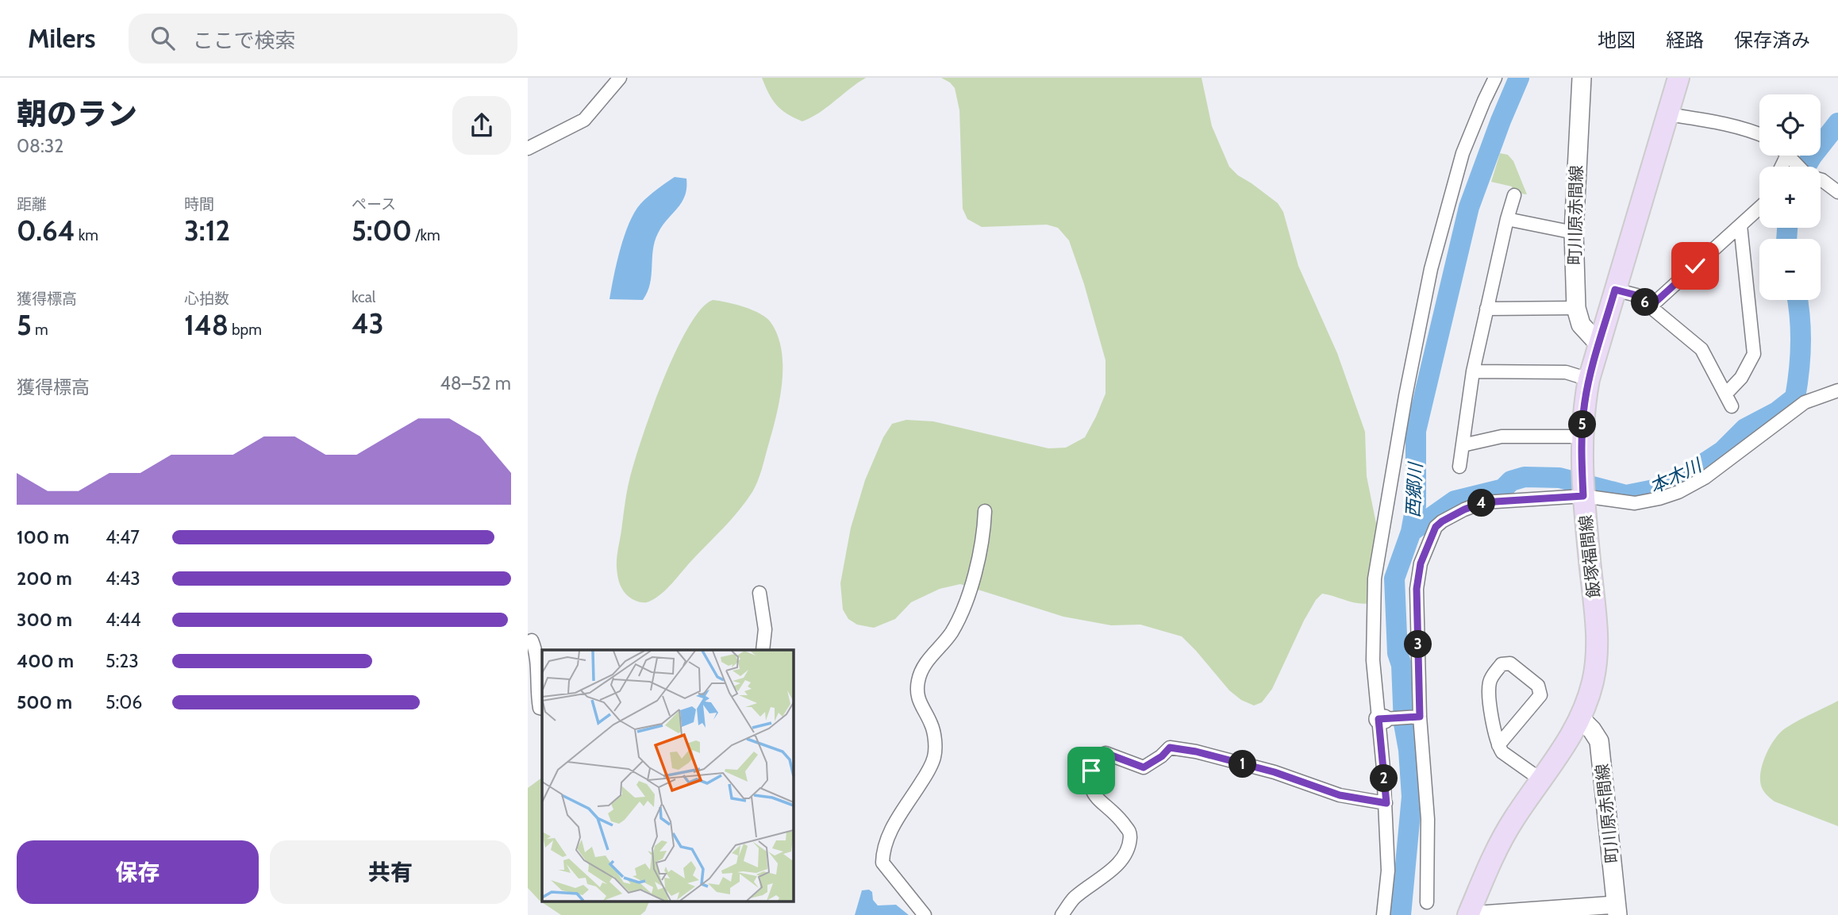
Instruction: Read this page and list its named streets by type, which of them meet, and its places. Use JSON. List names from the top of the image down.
{
  "streets": {
    "main road": ["町川原赤間線", "飯塚福間線"]
  },
  "crossings": [
    ["町川原赤間線", "飯塚福間線"]
  ],
  "water": ["本木川", "西郷川"],
  "page": {
    "header": "Milers",
    "search": "ここで検索",
    "nav": ["地図", "経路", "保存済み"],
    "heading": ["朝のラン", "08:32"],
    "map_buttons": ["+", "−"],
    "stats": [
      ["距離", "0.64 km"],
      ["時間", "3:12"],
      ["ペース", "5:00 /km"],
      ["獲得標高", "5 m"],
      ["心拍数", "148 bpm"],
      ["kcal", "43"]
    ],
    "pins": [
      "6",
      "5",
      "4",
      "3",
      "1",
      "2"
    ],
    "chart": ["獲得標高", "48–52 m"],
    "list": [
      {
        "name": "100 m",
        "note": "4:47"
      },
      {
        "name": "200 m",
        "note": "4:43"
      },
      {
        "name": "300 m",
        "note": "4:44"
      },
      {
        "name": "400 m",
        "note": "5:23"
      },
      {
        "name": "500 m",
        "note": "5:06"
      }
    ],
    "buttons": ["保存", "共有"]
  }
}
